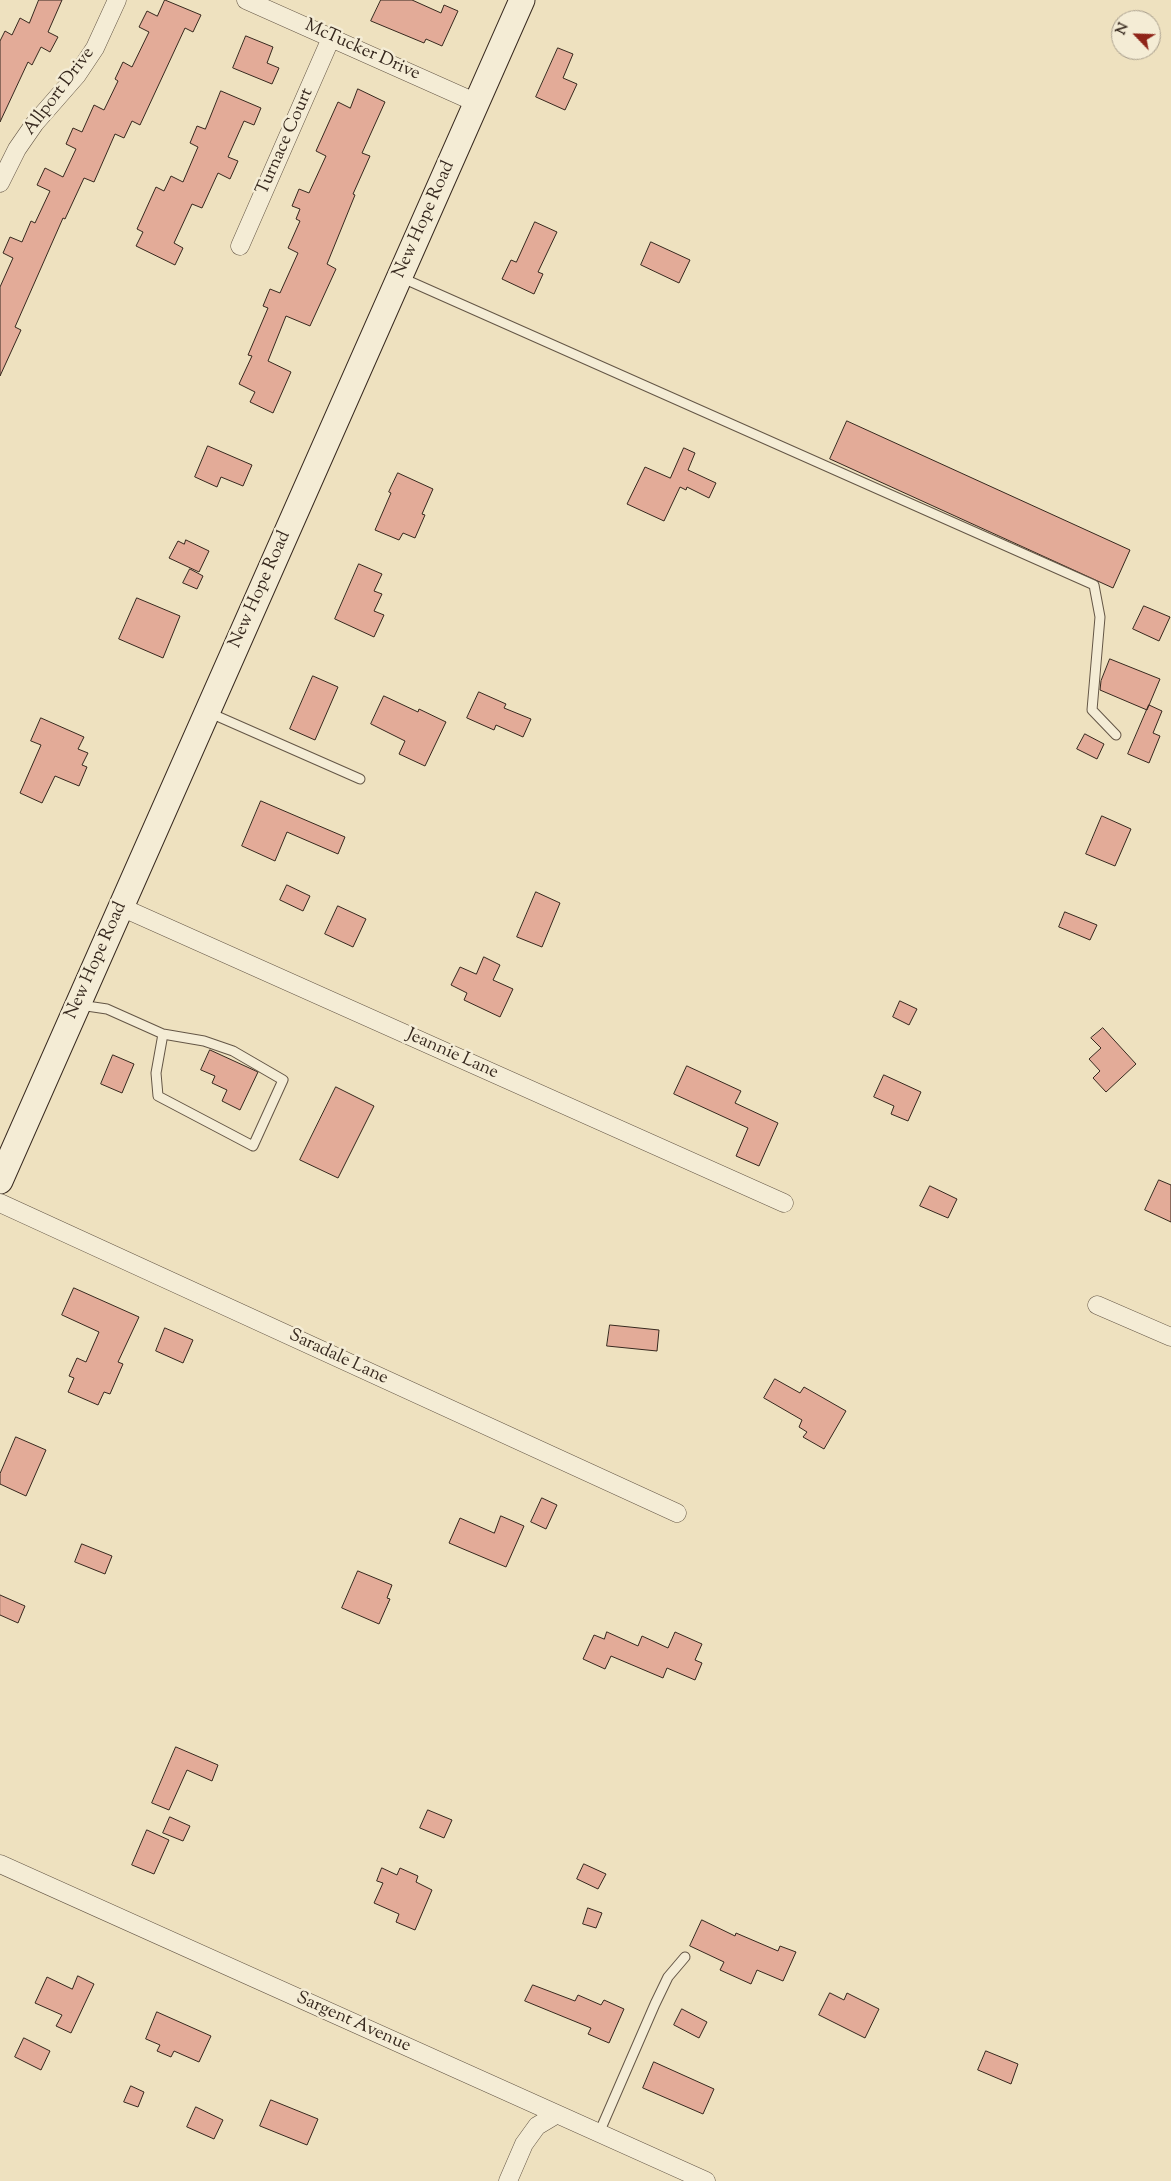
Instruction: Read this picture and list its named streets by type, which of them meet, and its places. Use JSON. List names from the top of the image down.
{
  "streets": {
    "main road": ["New Hope Road"],
    "street": [
      "McTucker Drive",
      "Allport Drive",
      "Turnace Court",
      "Jeannie Lane",
      "Saradale Lane",
      "Sargent Avenue"
    ]
  },
  "crossings": [
    ["McTucker Drive", "Turnace Court"],
    ["McTucker Drive", "New Hope Road"],
    ["New Hope Road", "Jeannie Lane"]
  ],
  "north": "top left"
}
